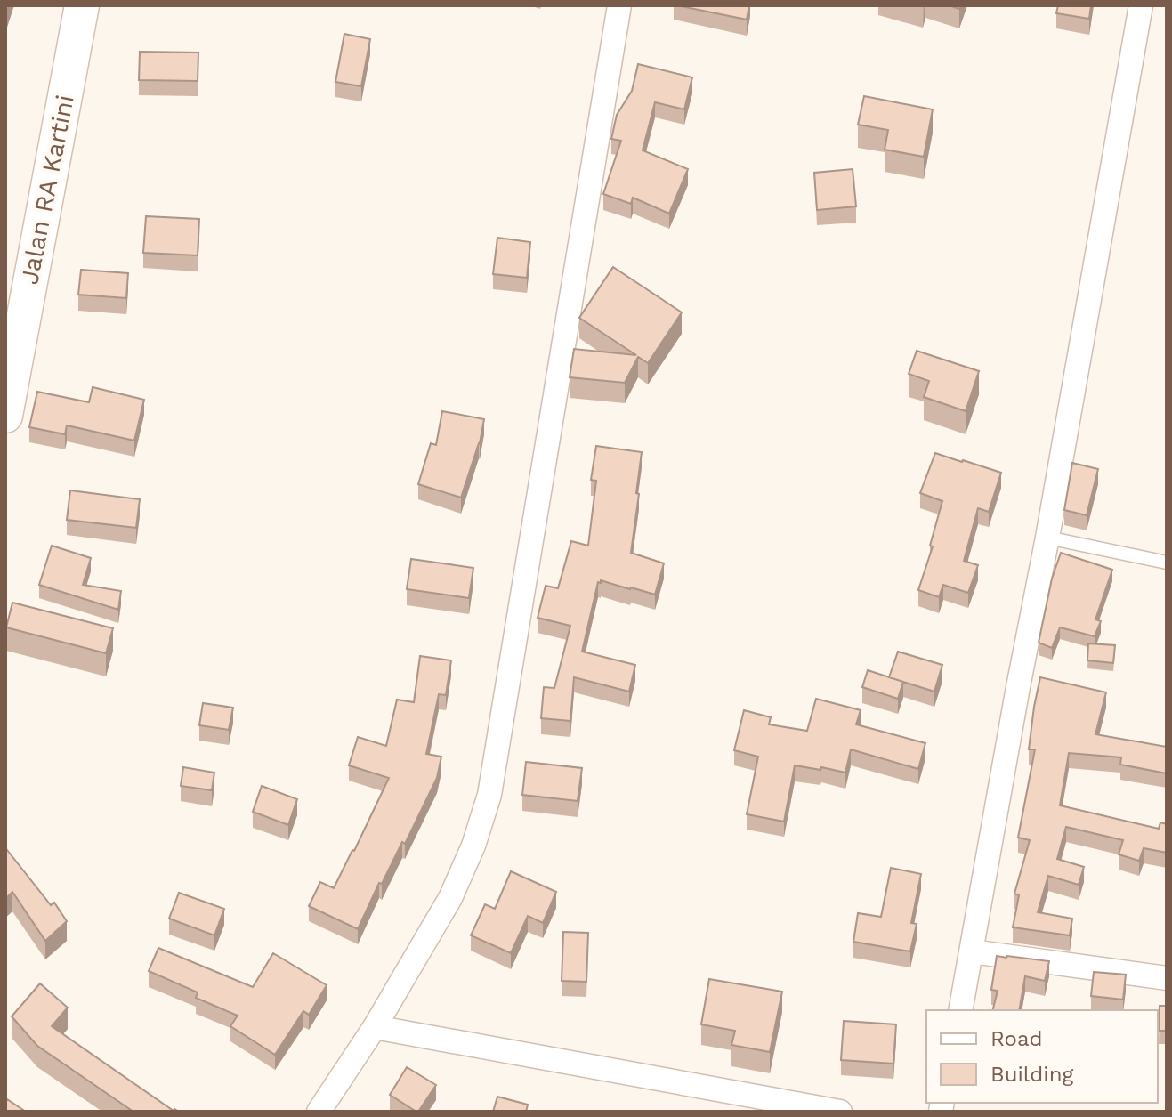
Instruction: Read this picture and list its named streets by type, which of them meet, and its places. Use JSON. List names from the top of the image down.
{
  "streets": {
    "main road": ["Jalan RA Kartini"]
  },
  "legend": ["Road", "Building"]
}
